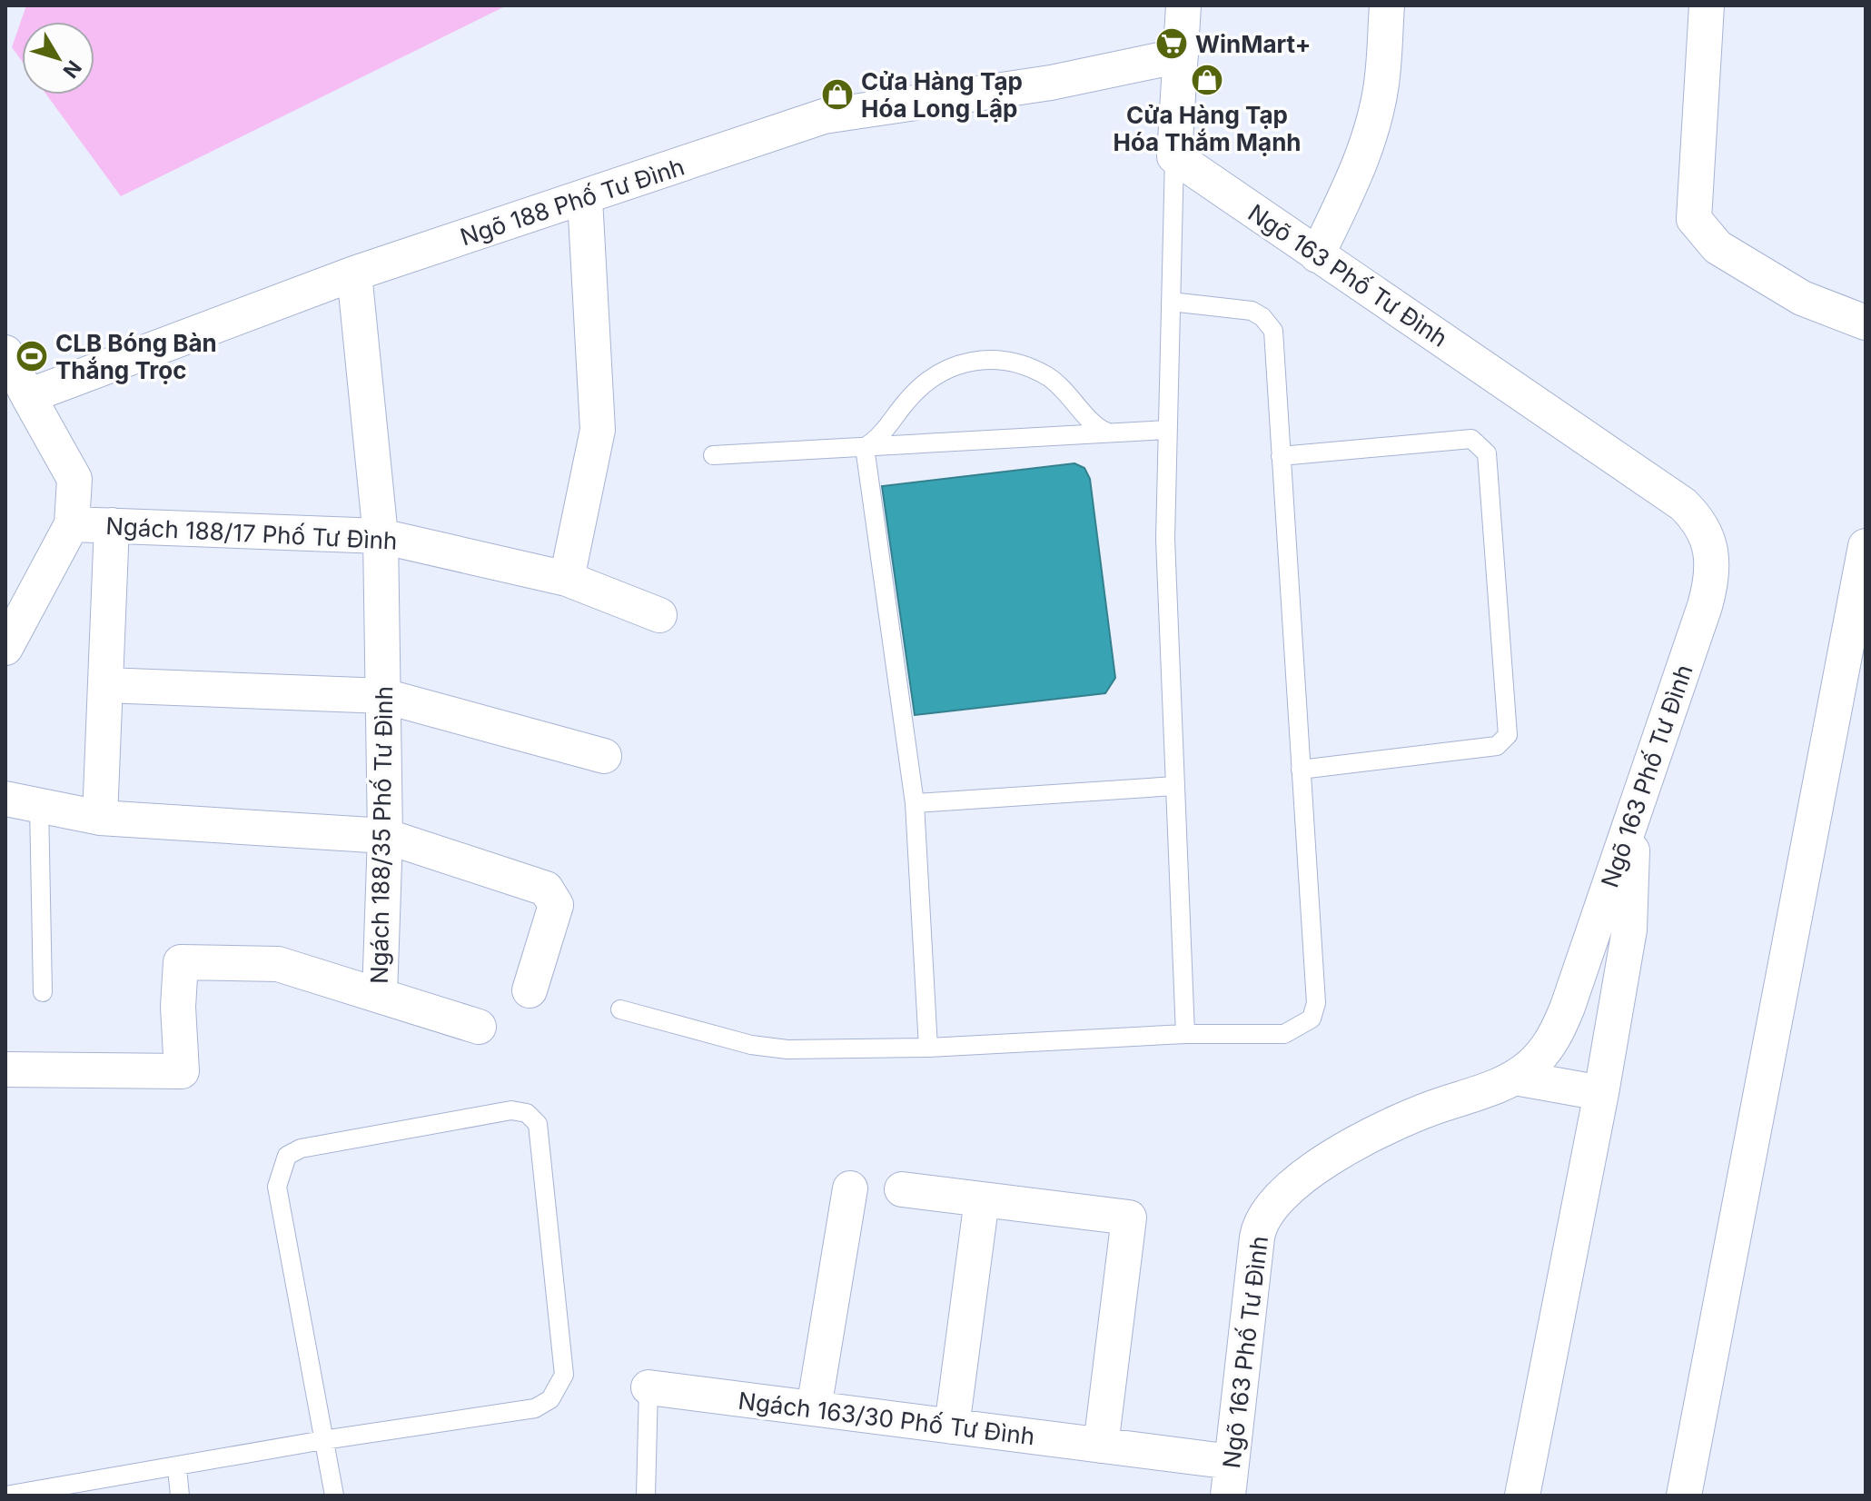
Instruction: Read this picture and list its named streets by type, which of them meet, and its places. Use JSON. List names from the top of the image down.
{
  "streets": {
    "street": [
      "Ngõ 188 Phố Tư Đình",
      "Ngõ 163 Phố Tư Đình",
      "Ngách 188/17 Phố Tư Đình",
      "Ngách 188/35 Phố Tư Đình",
      "Ngách 163/30 Phố Tư Đình"
    ]
  },
  "crossings": [
    ["Ngõ 188 Phố Tư Đình", "Ngách 188/35 Phố Tư Đình"],
    ["Ngõ 163 Phố Tư Đình", "Ngách 163/30 Phố Tư Đình"],
    ["Ngách 188/17 Phố Tư Đình", "Ngách 188/35 Phố Tư Đình"]
  ],
  "places": {
    "supermarket": ["WinMart+"],
    "shop": ["Cửa Hàng Tạp Hóa Thắm Mạnh", "Cửa Hàng Tạp Hóa Long Lập"],
    "sports": ["CLB Bóng Bàn Thắng Trọc"]
  },
  "north": "bottom right"
}
